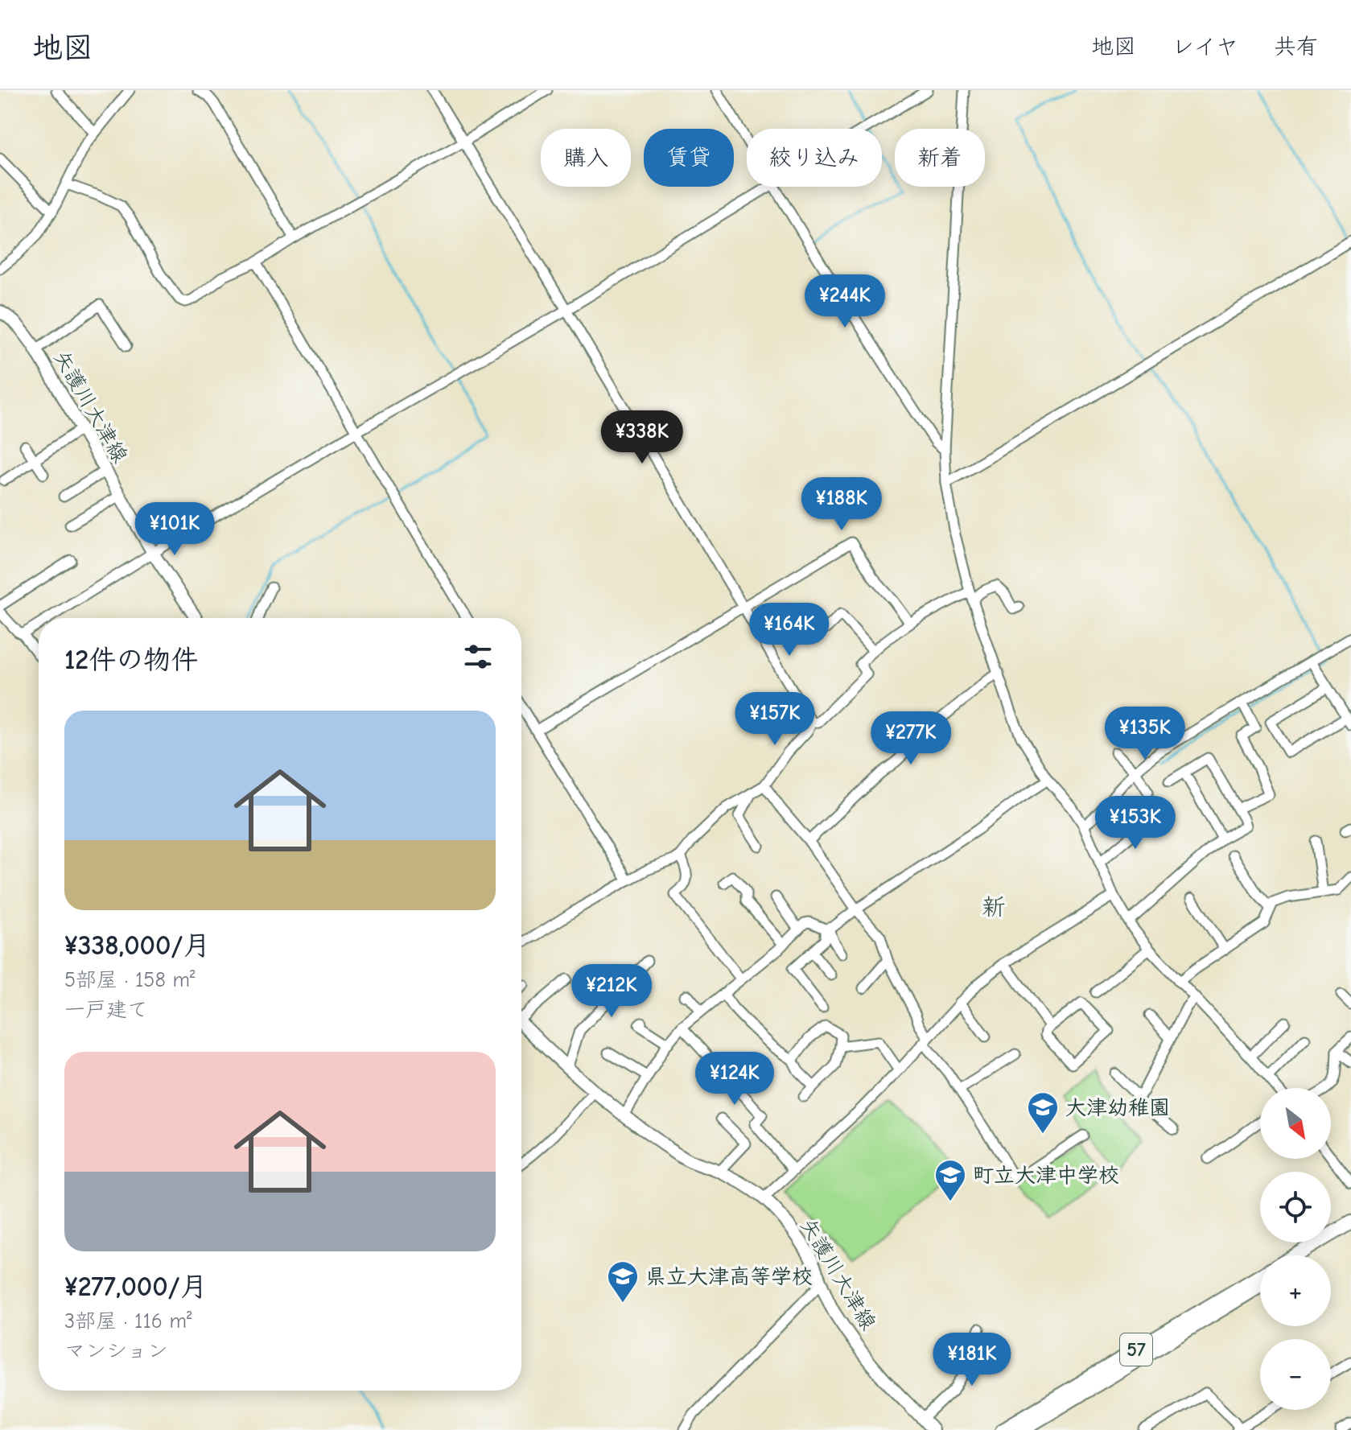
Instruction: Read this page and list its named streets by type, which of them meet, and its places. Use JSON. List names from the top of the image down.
{
  "streets": {
    "highway": ["57"],
    "main road": ["矢護川大津線"]
  },
  "districts": ["新"],
  "places": {
    "school or university": ["大津幼稚園", "町立大津中学校", "県立大津高等学校"]
  },
  "north": "bottom right",
  "page": {
    "header": "地図",
    "nav": ["地図", "レイヤ", "共有"],
    "chip": [
      "購入",
      "賃貸",
      "絞り込み",
      "新着"
    ],
    "price": [
      "¥244K",
      "¥338K",
      "¥188K",
      "¥101K",
      "¥164K",
      "¥157K",
      "¥135K",
      "¥277K",
      "¥153K",
      "¥212K",
      "¥124K",
      "¥181K"
    ],
    "heading": "12件の物件",
    "list": [
      {
        "name": "¥338,000/月",
        "note": "5部屋 · 158 m² · 一戸建て"
      },
      {
        "name": "¥277,000/月",
        "note": "3部屋 · 116 m² · マンション"
      }
    ],
    "map_buttons": ["+", "−"]
  }
}
